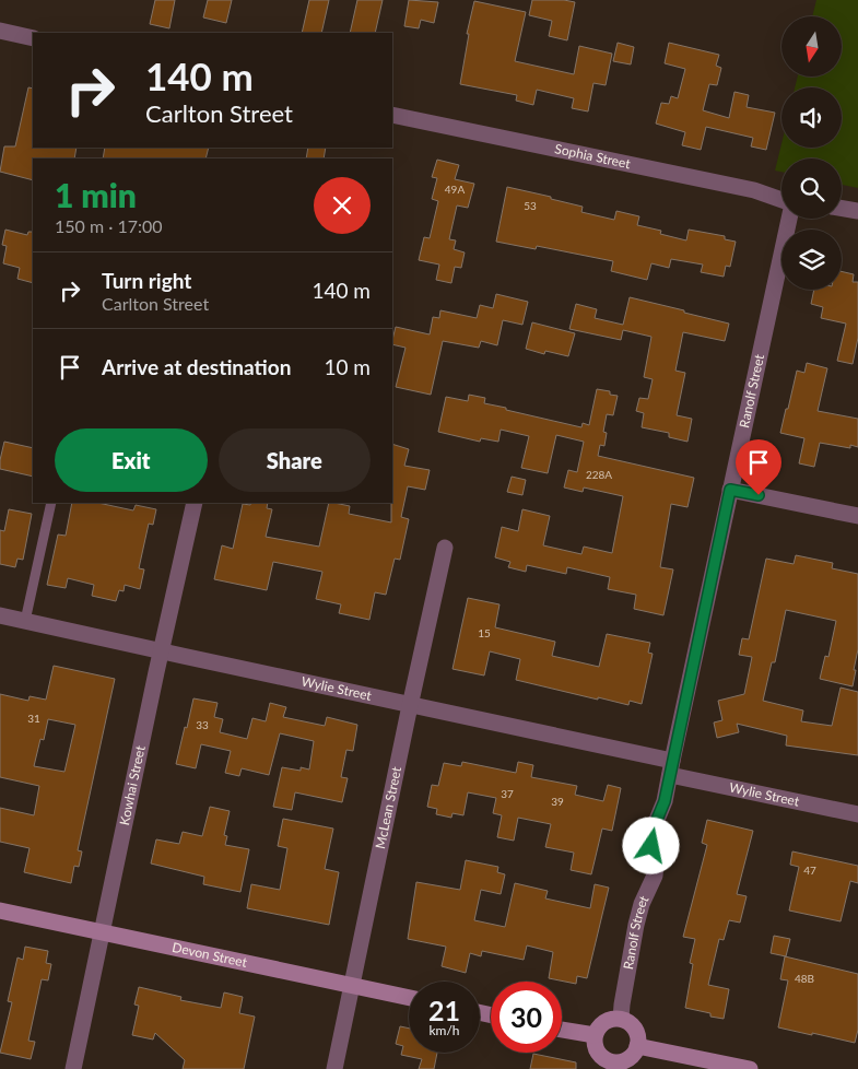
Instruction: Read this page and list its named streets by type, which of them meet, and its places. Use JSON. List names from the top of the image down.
{
  "streets": {
    "main road": ["Devon Street"],
    "street": [
      "Sophia Street",
      "Ranolf Street",
      "Wylie Street",
      "Kowhai Street",
      "McLean Street"
    ]
  },
  "crossings": [
    ["Ranolf Street", "Wylie Street"],
    ["Wylie Street", "Kowhai Street"],
    ["Wylie Street", "McLean Street"],
    ["Kowhai Street", "Devon Street"],
    ["McLean Street", "Devon Street"]
  ],
  "house_numbers": [
    "49A",
    "53",
    "228A",
    "15",
    "31",
    "33",
    "37",
    "39",
    "47",
    "48B"
  ],
  "north": "bottom",
  "page": {
    "turn": ["140 m", "Carlton Street"],
    "heading": ["1 min", "150 m · 17:00"],
    "list": [
      {
        "name": "Turn right",
        "note": "Carlton Street",
        "value": "140 m"
      },
      {
        "name": "Arrive at destination",
        "value": "10 m"
      }
    ],
    "buttons": ["Exit", "Share"],
    "speed": "21 km/h",
    "limit": "30"
  }
}
